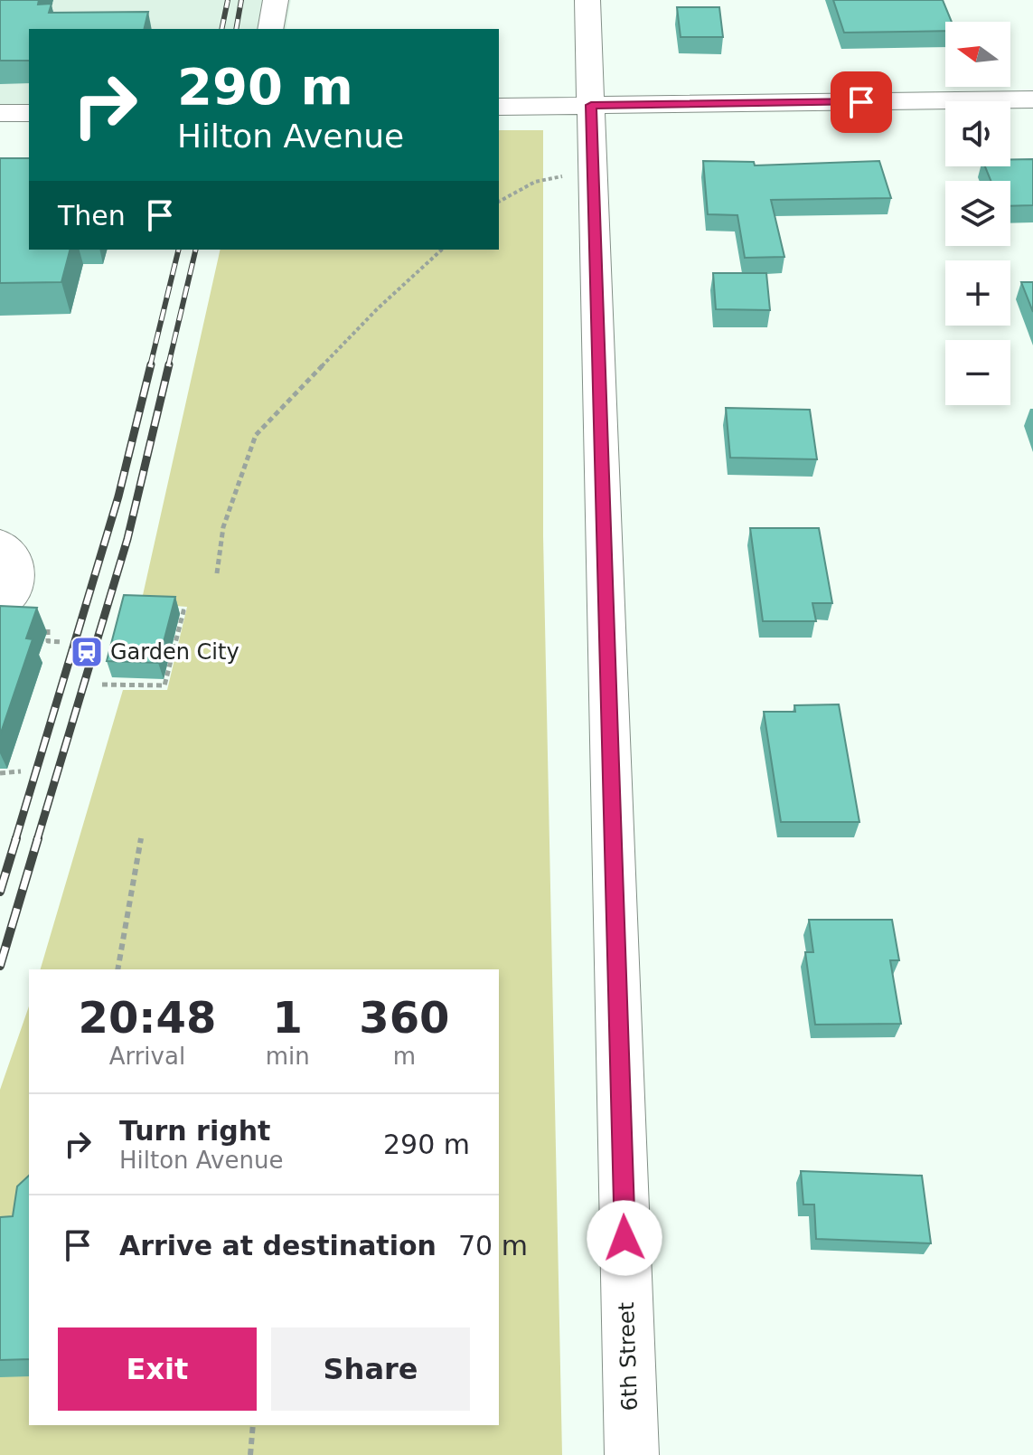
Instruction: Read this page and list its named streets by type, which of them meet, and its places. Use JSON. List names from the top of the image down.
{
  "streets": {
    "street": ["6th Street"]
  },
  "places": {
    "station": ["Garden City"]
  },
  "north": "left",
  "page": {
    "map_buttons": ["+", "−"],
    "turn": ["290 m", "Hilton Avenue"],
    "then": "Then",
    "eta": [
      "20:48",
      "Arrival",
      "1",
      "min",
      "360",
      "m"
    ],
    "list": [
      {
        "name": "Turn right",
        "note": "Hilton Avenue",
        "value": "290 m"
      },
      {
        "name": "Arrive at destination",
        "value": "70 m"
      }
    ],
    "buttons": ["Exit", "Share"]
  }
}
